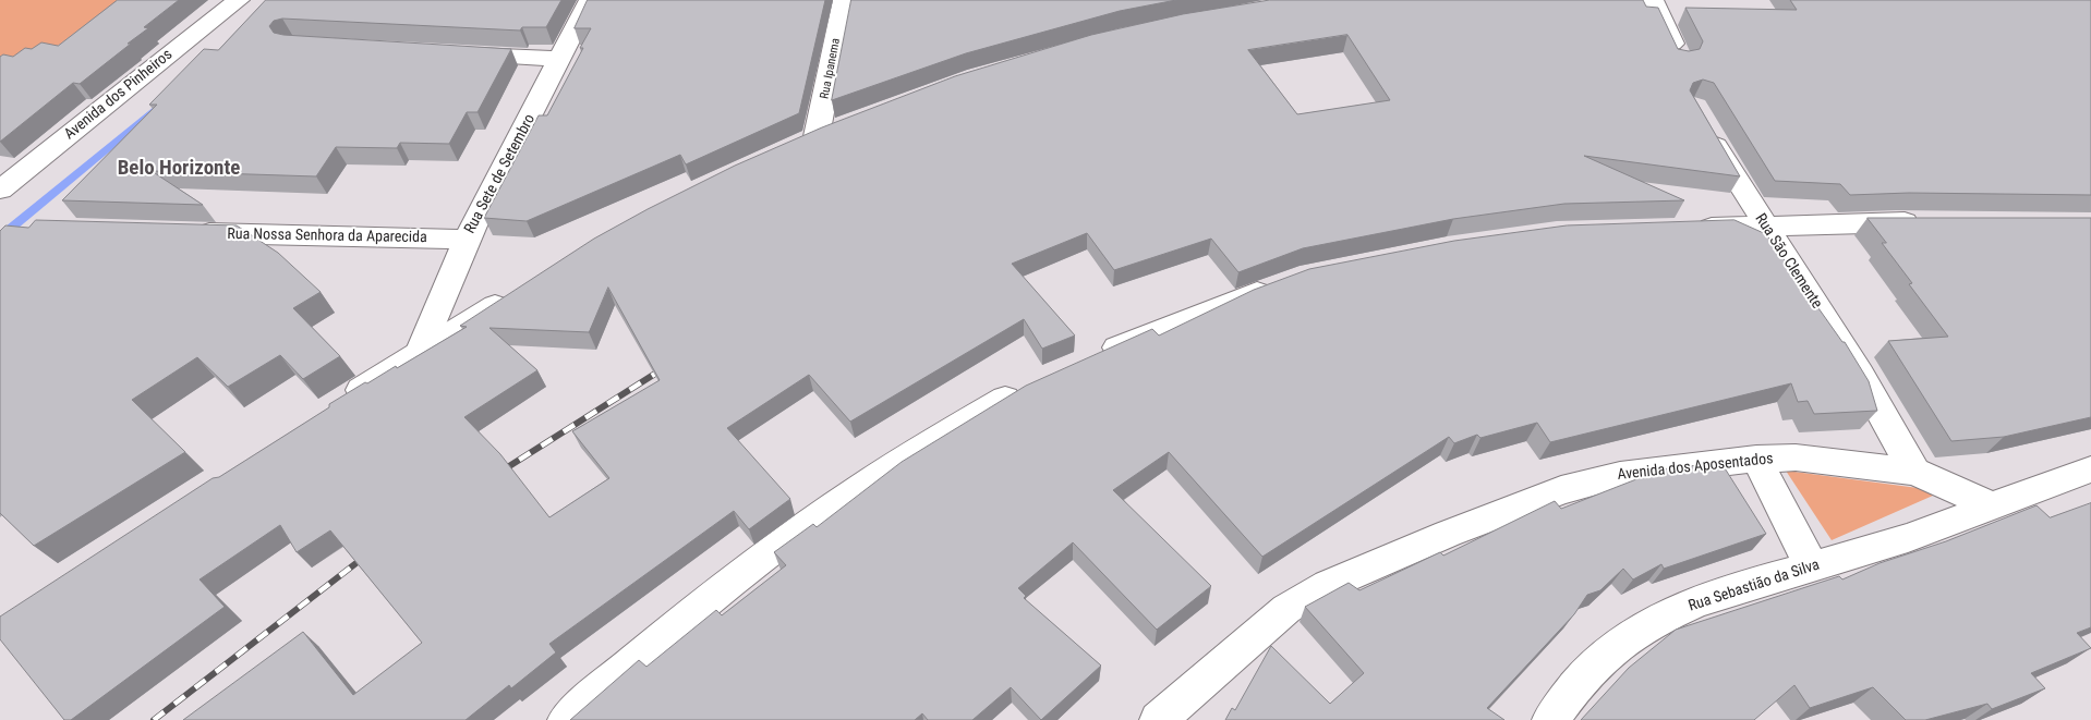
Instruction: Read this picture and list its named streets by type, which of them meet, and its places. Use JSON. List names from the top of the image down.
{
  "streets": {
    "street": [
      "Rua Ipanema",
      "Avenida dos Pinheiros",
      "Rua Sete de Setembro",
      "Rua Nossa Senhora da Aparecida",
      "Rua São Clemente",
      "Avenida dos Aposentados",
      "Rua Sebastião da Silva"
    ]
  },
  "crossings": [
    ["Rua Sete de Setembro", "Rua Nossa Senhora da Aparecida"],
    ["Rua São Clemente", "Avenida dos Aposentados"],
    ["Avenida dos Aposentados", "Rua Sebastião da Silva"]
  ],
  "districts": ["Belo Horizonte"]
}
